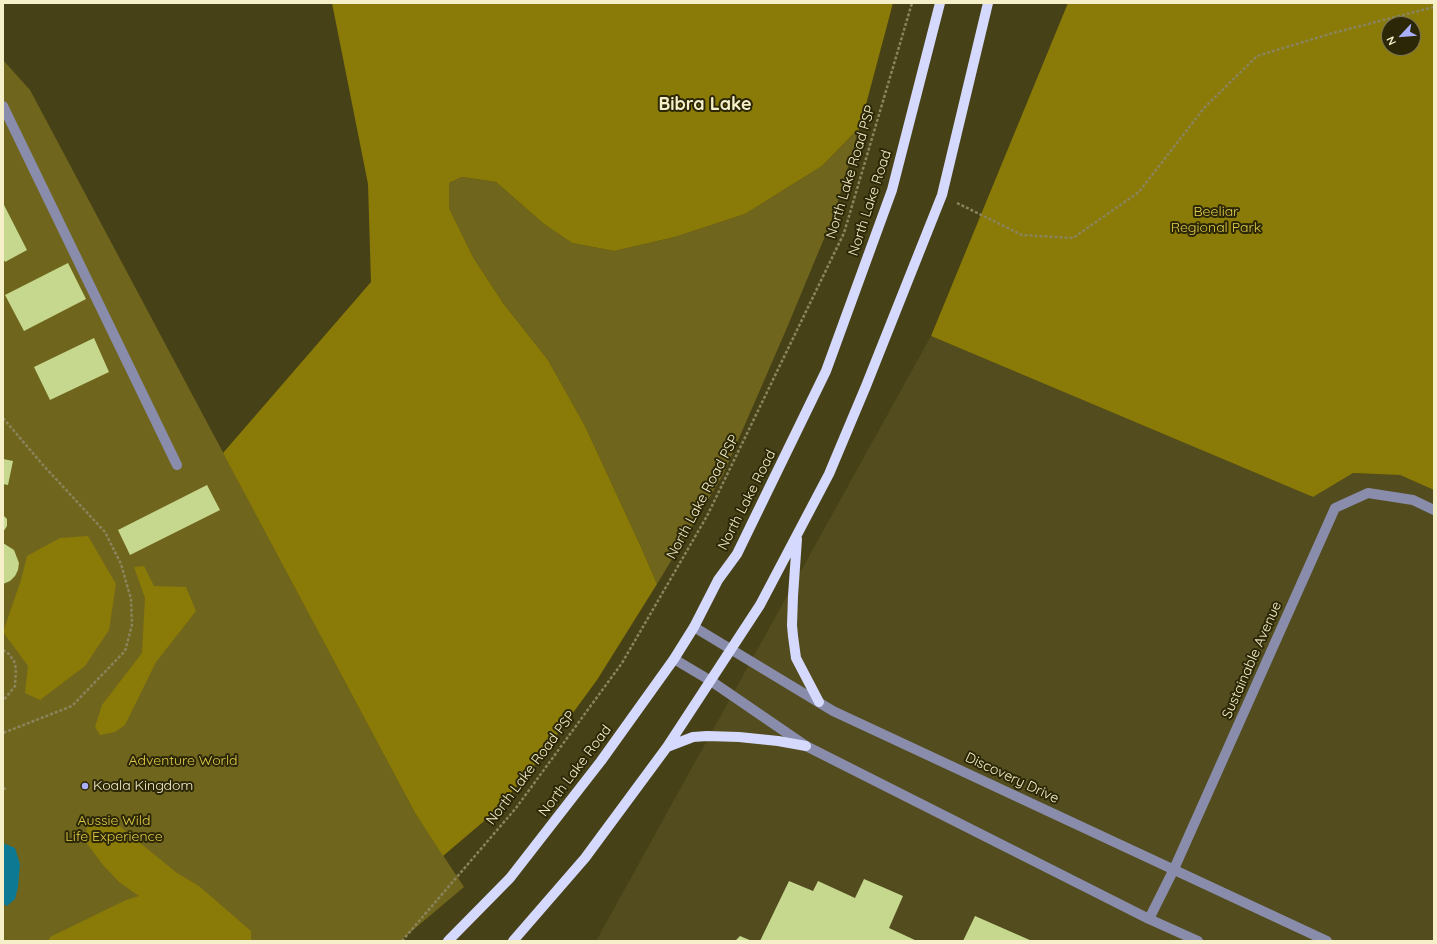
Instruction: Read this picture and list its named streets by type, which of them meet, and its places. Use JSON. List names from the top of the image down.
{
  "streets": {
    "main road": ["North Lake Road"],
    "street": ["Sustainable Avenue", "Discovery Drive"],
    "path": ["North Lake Road PSP"]
  },
  "crossings": [
    ["North Lake Road", "Discovery Drive"],
    ["Sustainable Avenue", "Discovery Drive"]
  ],
  "districts": ["Bibra Lake"],
  "parks": ["Beeliar Regional Park", "Adventure World", "Aussie Wild Life Experience"],
  "places": ["Koala Kingdom"],
  "north": "bottom left"
}
